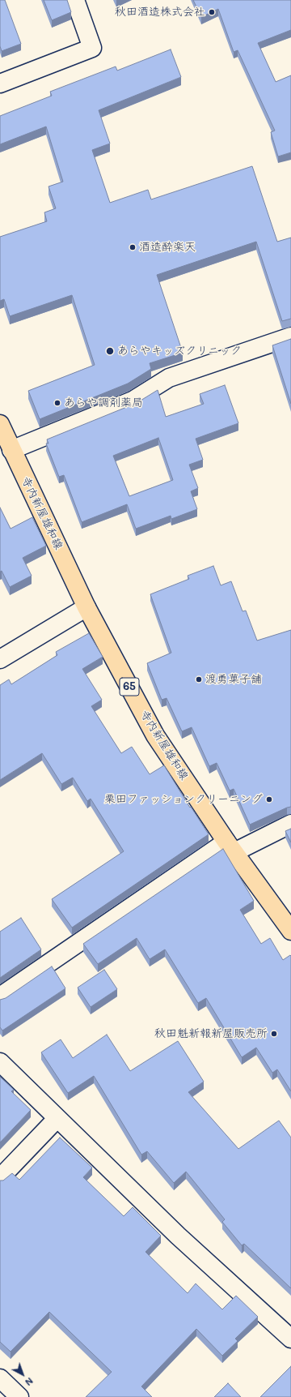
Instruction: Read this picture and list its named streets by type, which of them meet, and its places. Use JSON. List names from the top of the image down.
{
  "streets": {
    "main road": ["寺内新屋雄和線", "65"]
  },
  "places": [
    "秋田酒造株式会社",
    "酒造酔楽天",
    "あらやキッズクリニック",
    "あらや調剤薬局",
    "渡勇菓子舗",
    "栗田ファッションクリーニング",
    "秋田魁新報新屋販売所"
  ],
  "north": "bottom right"
}
